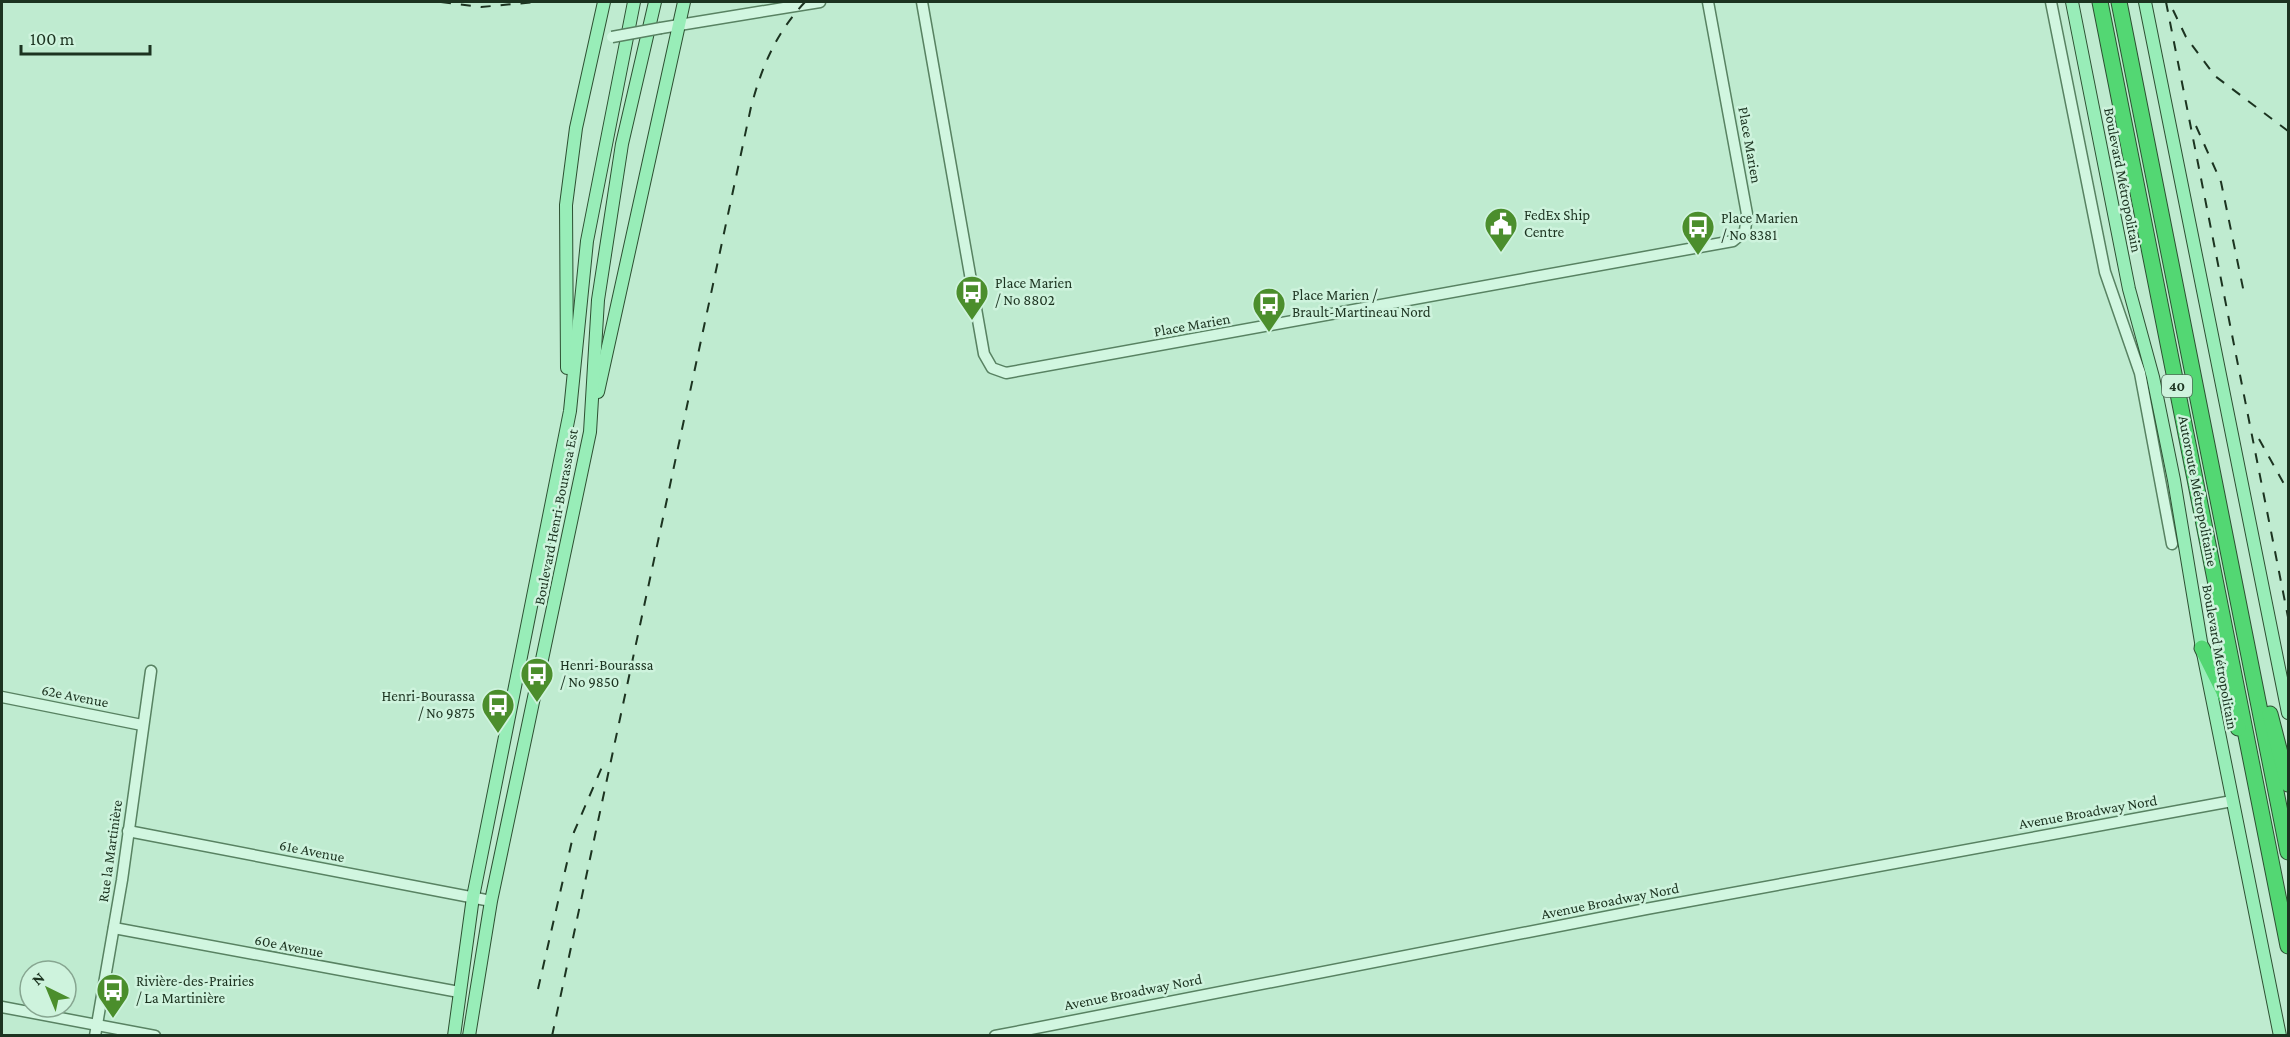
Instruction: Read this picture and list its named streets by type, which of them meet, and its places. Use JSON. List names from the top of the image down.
{
  "streets": {
    "highway": ["40", "Autoroute Métropolitaine"],
    "main road": ["Boulevard Métropolitain", "Boulevard Henri-Bourassa Est"],
    "street": [
      "Place Marien",
      "62e Avenue",
      "Avenue Broadway Nord",
      "Rue la Martinière",
      "61e Avenue",
      "60e Avenue"
    ]
  },
  "crossings": [
    ["Boulevard Métropolitain", "Avenue Broadway Nord"],
    ["Boulevard Henri-Bourassa Est", "61e Avenue"],
    ["Boulevard Henri-Bourassa Est", "60e Avenue"],
    ["62e Avenue", "Rue la Martinière"],
    ["Rue la Martinière", "61e Avenue"],
    ["Rue la Martinière", "60e Avenue"]
  ],
  "places": {
    "public building": ["FedEx Ship Centre"],
    "bus stop": [
      "Place Marien / No 8381",
      "Place Marien / No 8802",
      "Place Marien / Brault-Martineau Nord",
      "Henri-Bourassa / No 9850",
      "Henri-Bourassa / No 9875",
      "Rivière-des-Prairies / La Martinière"
    ]
  },
  "scale_bar": "100 m",
  "north": "top left"
}
